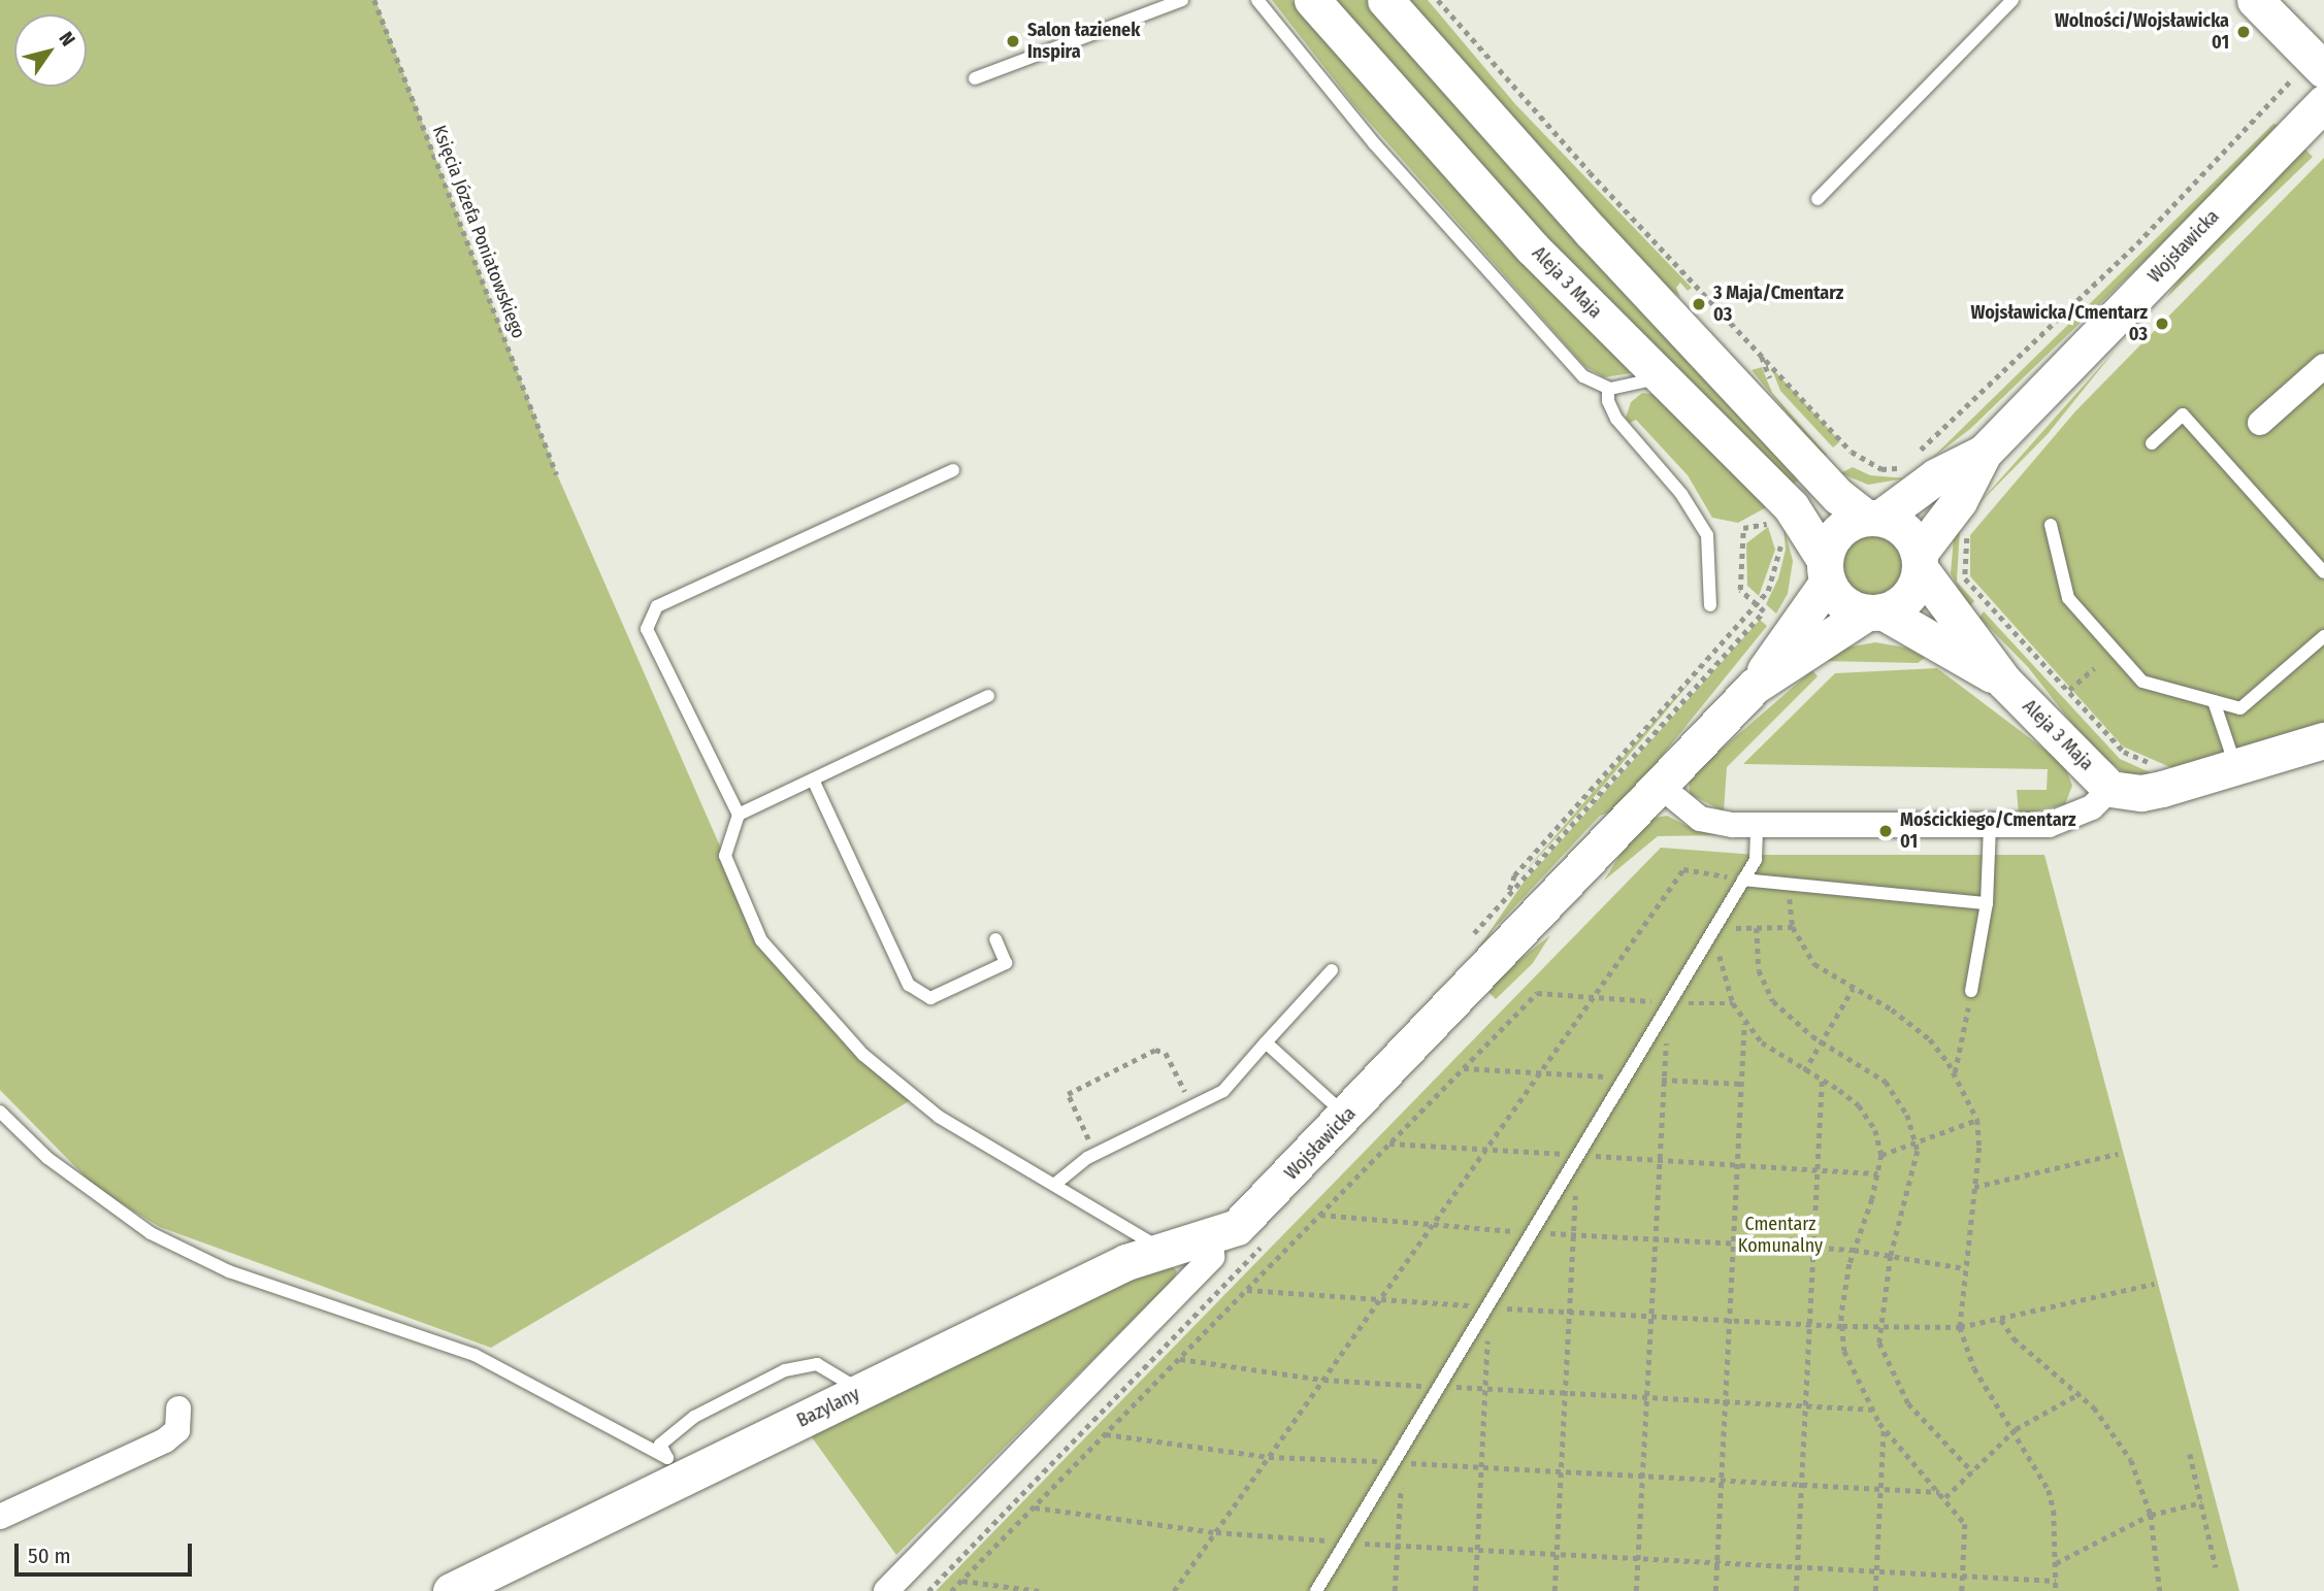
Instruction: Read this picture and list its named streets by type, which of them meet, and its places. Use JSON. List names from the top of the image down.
{
  "streets": {
    "street": ["Wojsławicka", "Aleja 3 Maja", "Bazylany"],
    "path": ["Księcia Józefa Poniatowskiego"]
  },
  "crossings": [
    ["Wojsławicka", "Aleja 3 Maja"],
    ["Wojsławicka", "Bazylany"]
  ],
  "parks": ["Cmentarz Komunalny"],
  "places": [
    "Wolności/Wojsławicka 01",
    "Salon łazienek Inspira",
    "3 Maja/Cmentarz 03",
    "Wojsławicka/Cmentarz 03",
    "Mościckiego/Cmentarz 01"
  ],
  "scale_bar": "50 m",
  "north": "top right"
}
